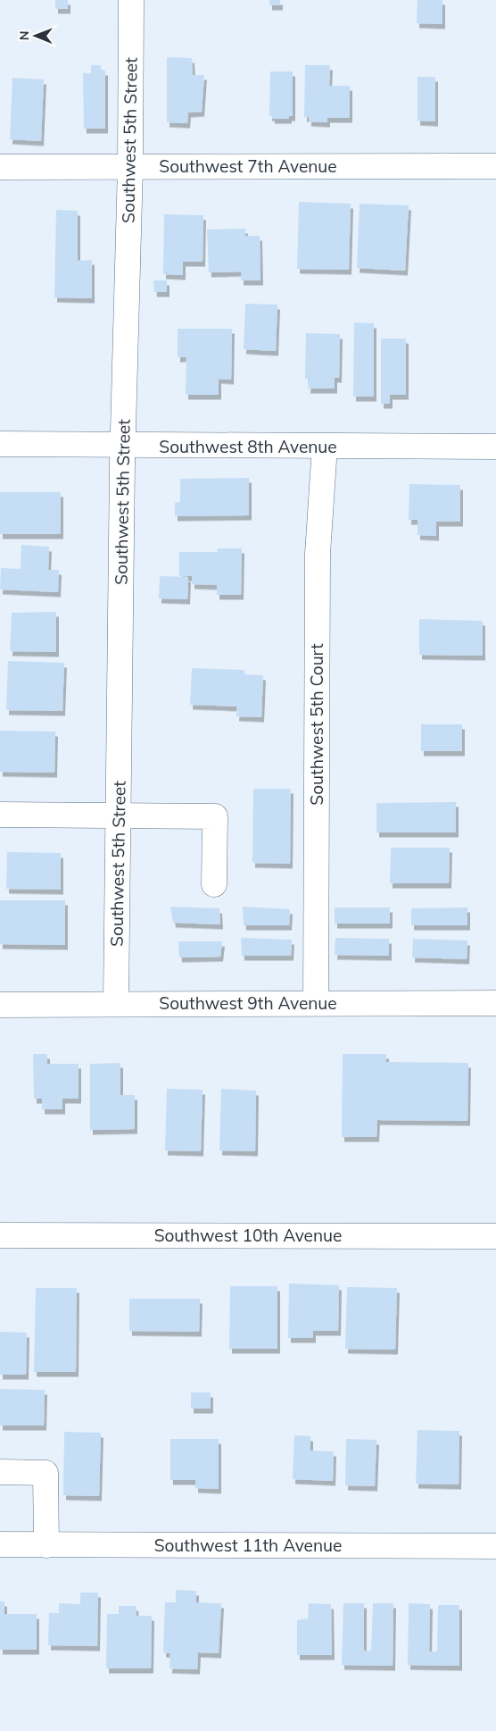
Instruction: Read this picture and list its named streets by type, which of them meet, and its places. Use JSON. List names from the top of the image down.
{
  "streets": {
    "street": [
      "Southwest 5th Street",
      "Southwest 7th Avenue",
      "Southwest 8th Avenue",
      "Southwest 5th Court",
      "Southwest 9th Avenue",
      "Southwest 10th Avenue",
      "Southwest 11th Avenue"
    ]
  },
  "crossings": [
    ["Southwest 5th Street", "Southwest 7th Avenue"],
    ["Southwest 5th Street", "Southwest 8th Avenue"],
    ["Southwest 5th Street", "Southwest 9th Avenue"],
    ["Southwest 8th Avenue", "Southwest 5th Court"],
    ["Southwest 5th Court", "Southwest 9th Avenue"]
  ],
  "north": "left"
}
